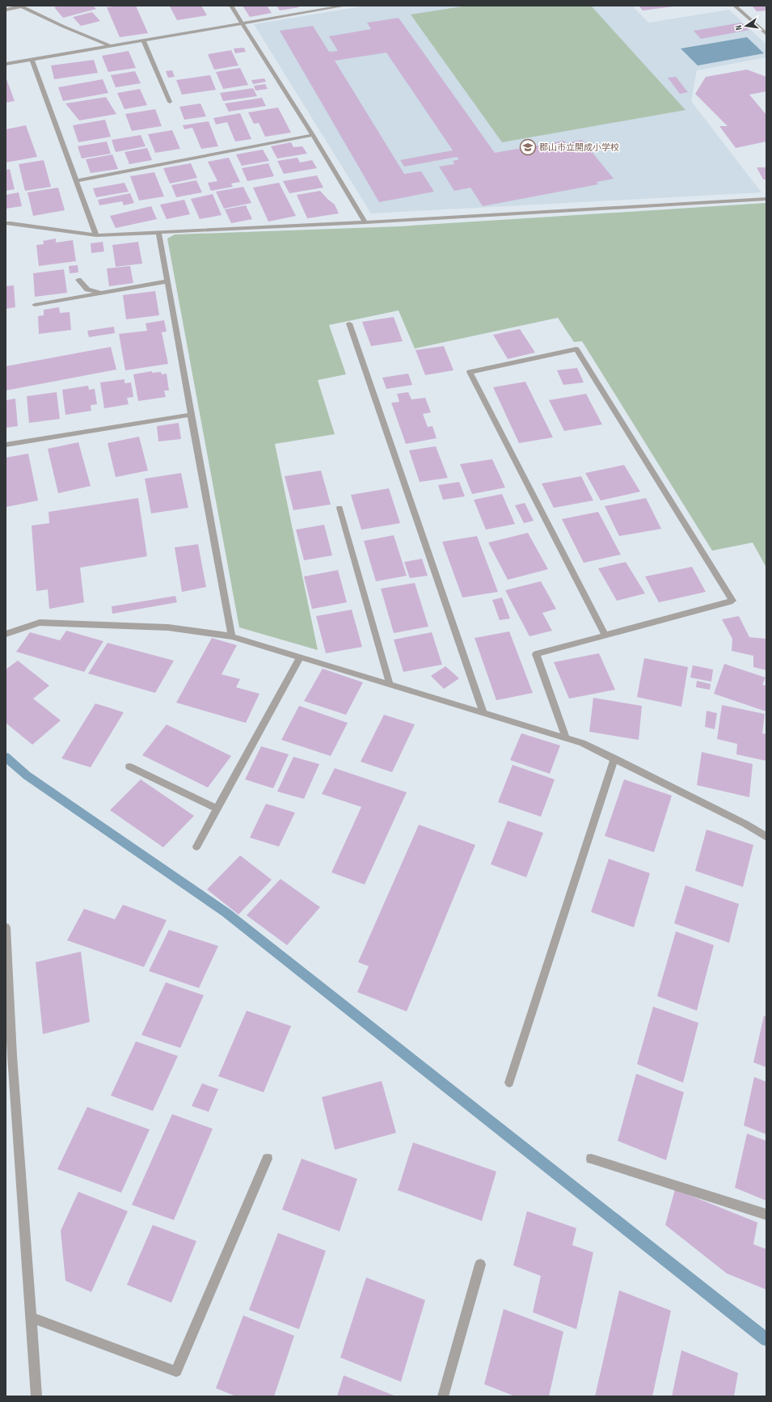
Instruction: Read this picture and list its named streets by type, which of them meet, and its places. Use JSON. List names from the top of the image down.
{
  "places": {
    "school or university": ["郡山市立開成小学校"]
  },
  "north": "left"
}
